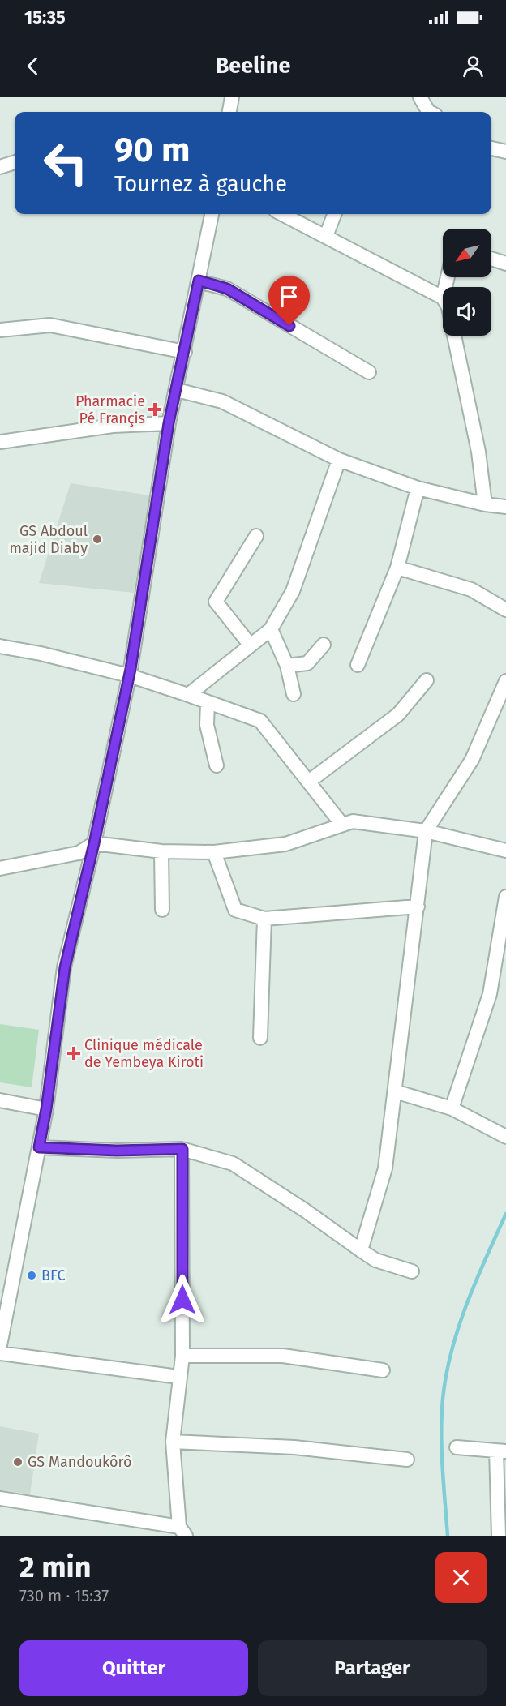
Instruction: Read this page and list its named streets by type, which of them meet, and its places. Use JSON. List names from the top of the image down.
{
  "places": {
    "health": ["Pharmacie Pé Françis", "Clinique médicale de Yembeya Kiroti"],
    "other": ["GS Abdoul majid Diaby", "BFC", "GS Mandoukôrô"]
  },
  "north": "bottom left",
  "page": {
    "status": "15:35",
    "header": "Beeline",
    "turn": ["90 m", "Tournez à gauche"],
    "heading": ["2 min", "730 m · 15:37"],
    "buttons": ["Quitter", "Partager"]
  }
}
